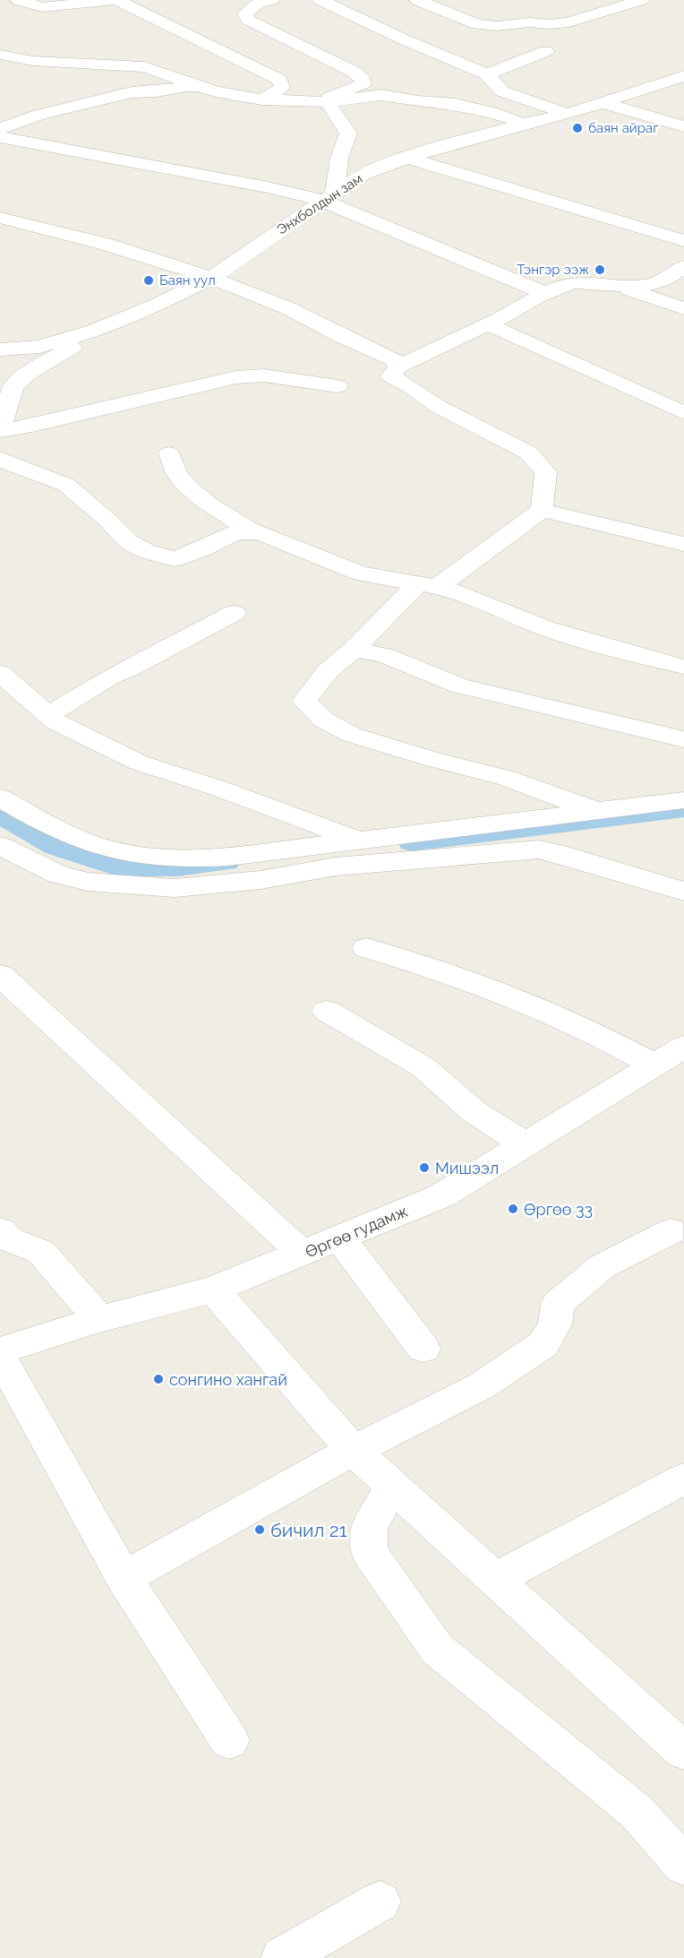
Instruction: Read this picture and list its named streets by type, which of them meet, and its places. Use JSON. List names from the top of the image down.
{
  "streets": {
    "street": ["Энхболдын зам", "Өргөө гудамж"]
  },
  "places": [
    "баян айраг",
    "Тэнгэр ээж",
    "Баян уул",
    "Мишээл",
    "Өргөө 33",
    "сонгино хангай",
    "бичил 21"
  ]
}
